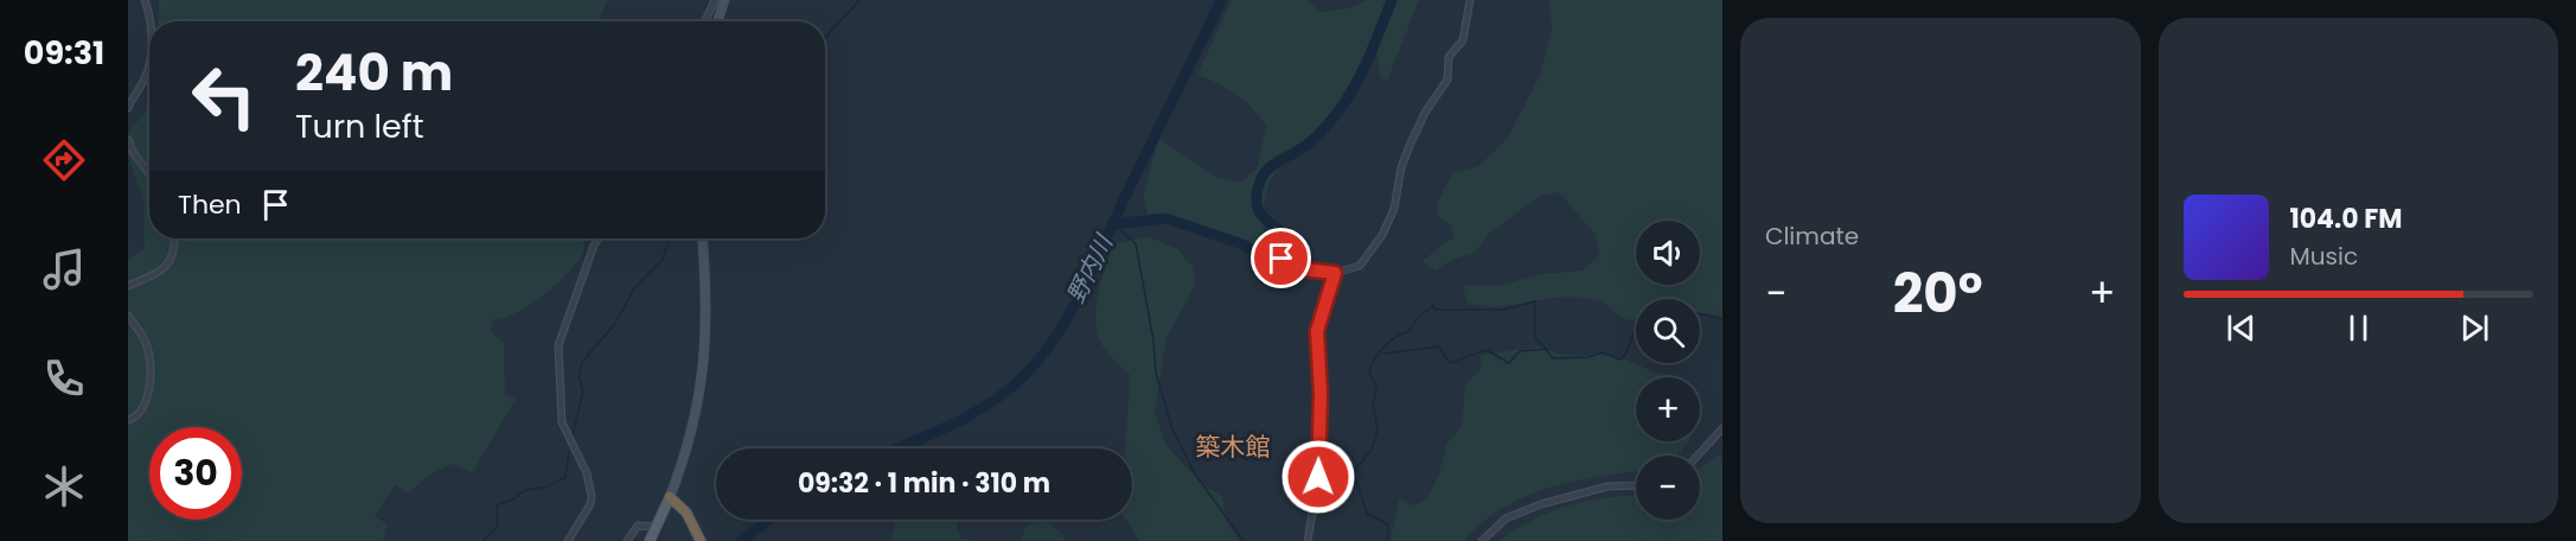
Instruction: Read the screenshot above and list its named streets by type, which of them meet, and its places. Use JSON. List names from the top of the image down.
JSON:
{
  "districts": ["築木館"],
  "water": ["野内川"],
  "page": {
    "tabs": "09:31",
    "tile": "Climate",
    "turn": ["240 m", "Turn left"],
    "then": "Then",
    "song": ["104.0 FM", "Music"],
    "map_buttons": ["+", "−"],
    "heat": ["−", "20°", "+"],
    "limit": "30",
    "trip": "09:32 · 1 min · 310 m"
  }
}
